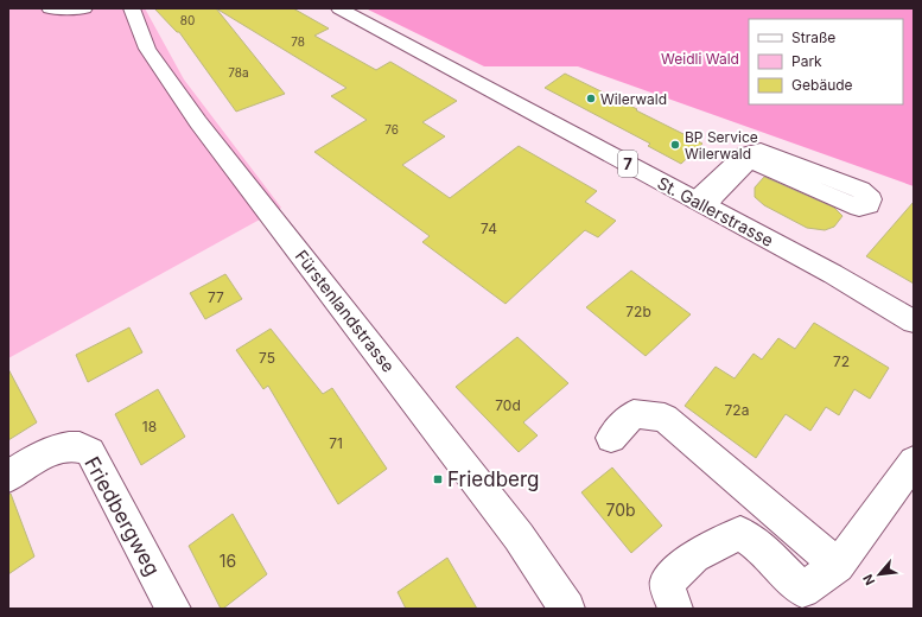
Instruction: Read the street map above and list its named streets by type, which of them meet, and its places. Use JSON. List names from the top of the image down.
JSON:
{
  "streets": {
    "street": [
      "7",
      "St. Gallerstrasse",
      "Fürstenlandstrasse",
      "Friedbergweg"
    ]
  },
  "parks": ["Weidli Wald"],
  "places": {
    "other": ["Wilerwald", "BP Service Wilerwald"],
    "transit": ["Friedberg"]
  },
  "house_numbers": [
    "80",
    "78",
    "78a",
    "76",
    "74",
    "77",
    "72b",
    "75",
    "72",
    "70d",
    "72a",
    "18",
    "71",
    "70b",
    "16"
  ],
  "legend": ["Straße", "Park", "Gebäude"],
  "north": "bottom left"
}
